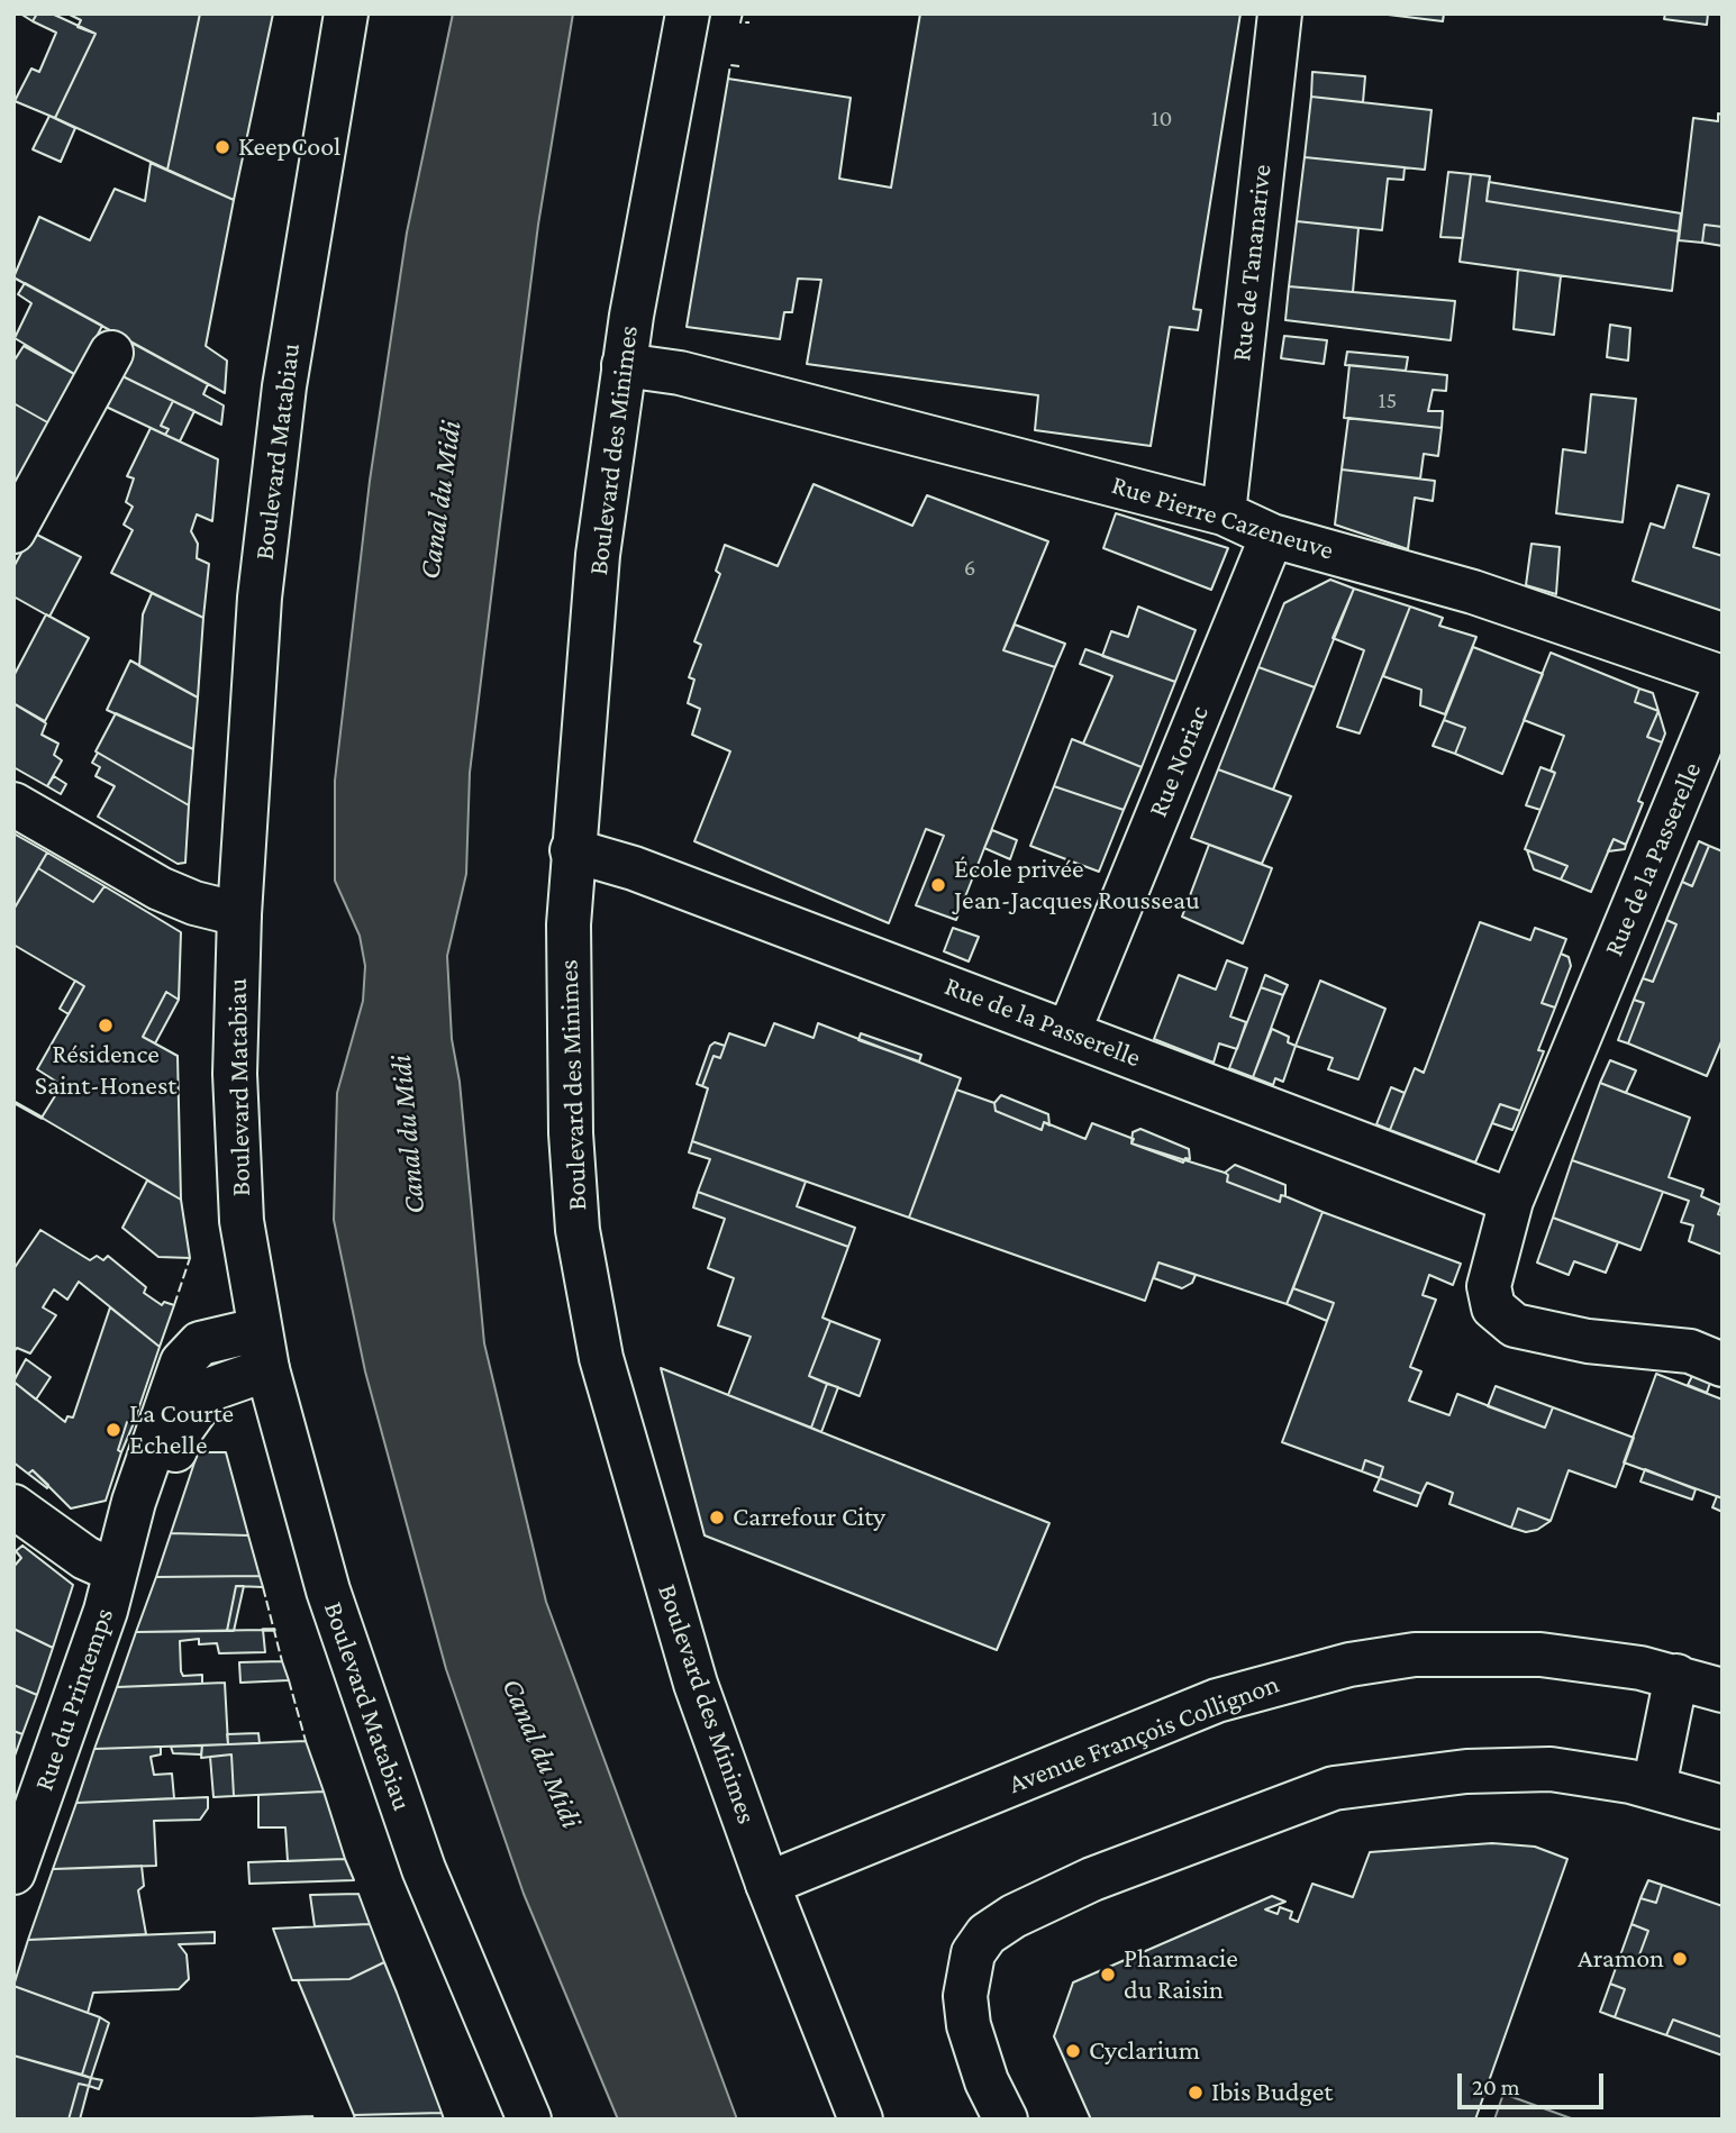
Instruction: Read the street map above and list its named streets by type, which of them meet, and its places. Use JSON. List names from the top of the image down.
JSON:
{
  "streets": {
    "street": [
      "Rue de Tananarive",
      "Boulevard des Minimes",
      "Boulevard Matabiau",
      "Rue Pierre Cazeneuve",
      "Rue Noriac",
      "Rue de la Passerelle",
      "Rue du Printemps",
      "Avenue François Collignon"
    ]
  },
  "crossings": [
    ["Rue de Tananarive", "Rue Pierre Cazeneuve"],
    ["Boulevard des Minimes", "Rue Pierre Cazeneuve"],
    ["Boulevard des Minimes", "Rue de la Passerelle"],
    ["Boulevard des Minimes", "Avenue François Collignon"],
    ["Boulevard Matabiau", "Rue du Printemps"],
    ["Rue Pierre Cazeneuve", "Rue Noriac"],
    ["Rue Noriac", "Rue de la Passerelle"]
  ],
  "water": ["Canal du Midi"],
  "places": [
    "KeepCool",
    "École privée Jean-Jacques Rousseau",
    "Résidence Saint-Honest",
    "La Courte Echelle",
    "Carrefour City",
    "Aramon",
    "Pharmacie du Raisin",
    "Cyclarium",
    "Ibis Budget"
  ],
  "house_numbers": ["10", "15", "6"],
  "scale_bar": "20 m"
}
